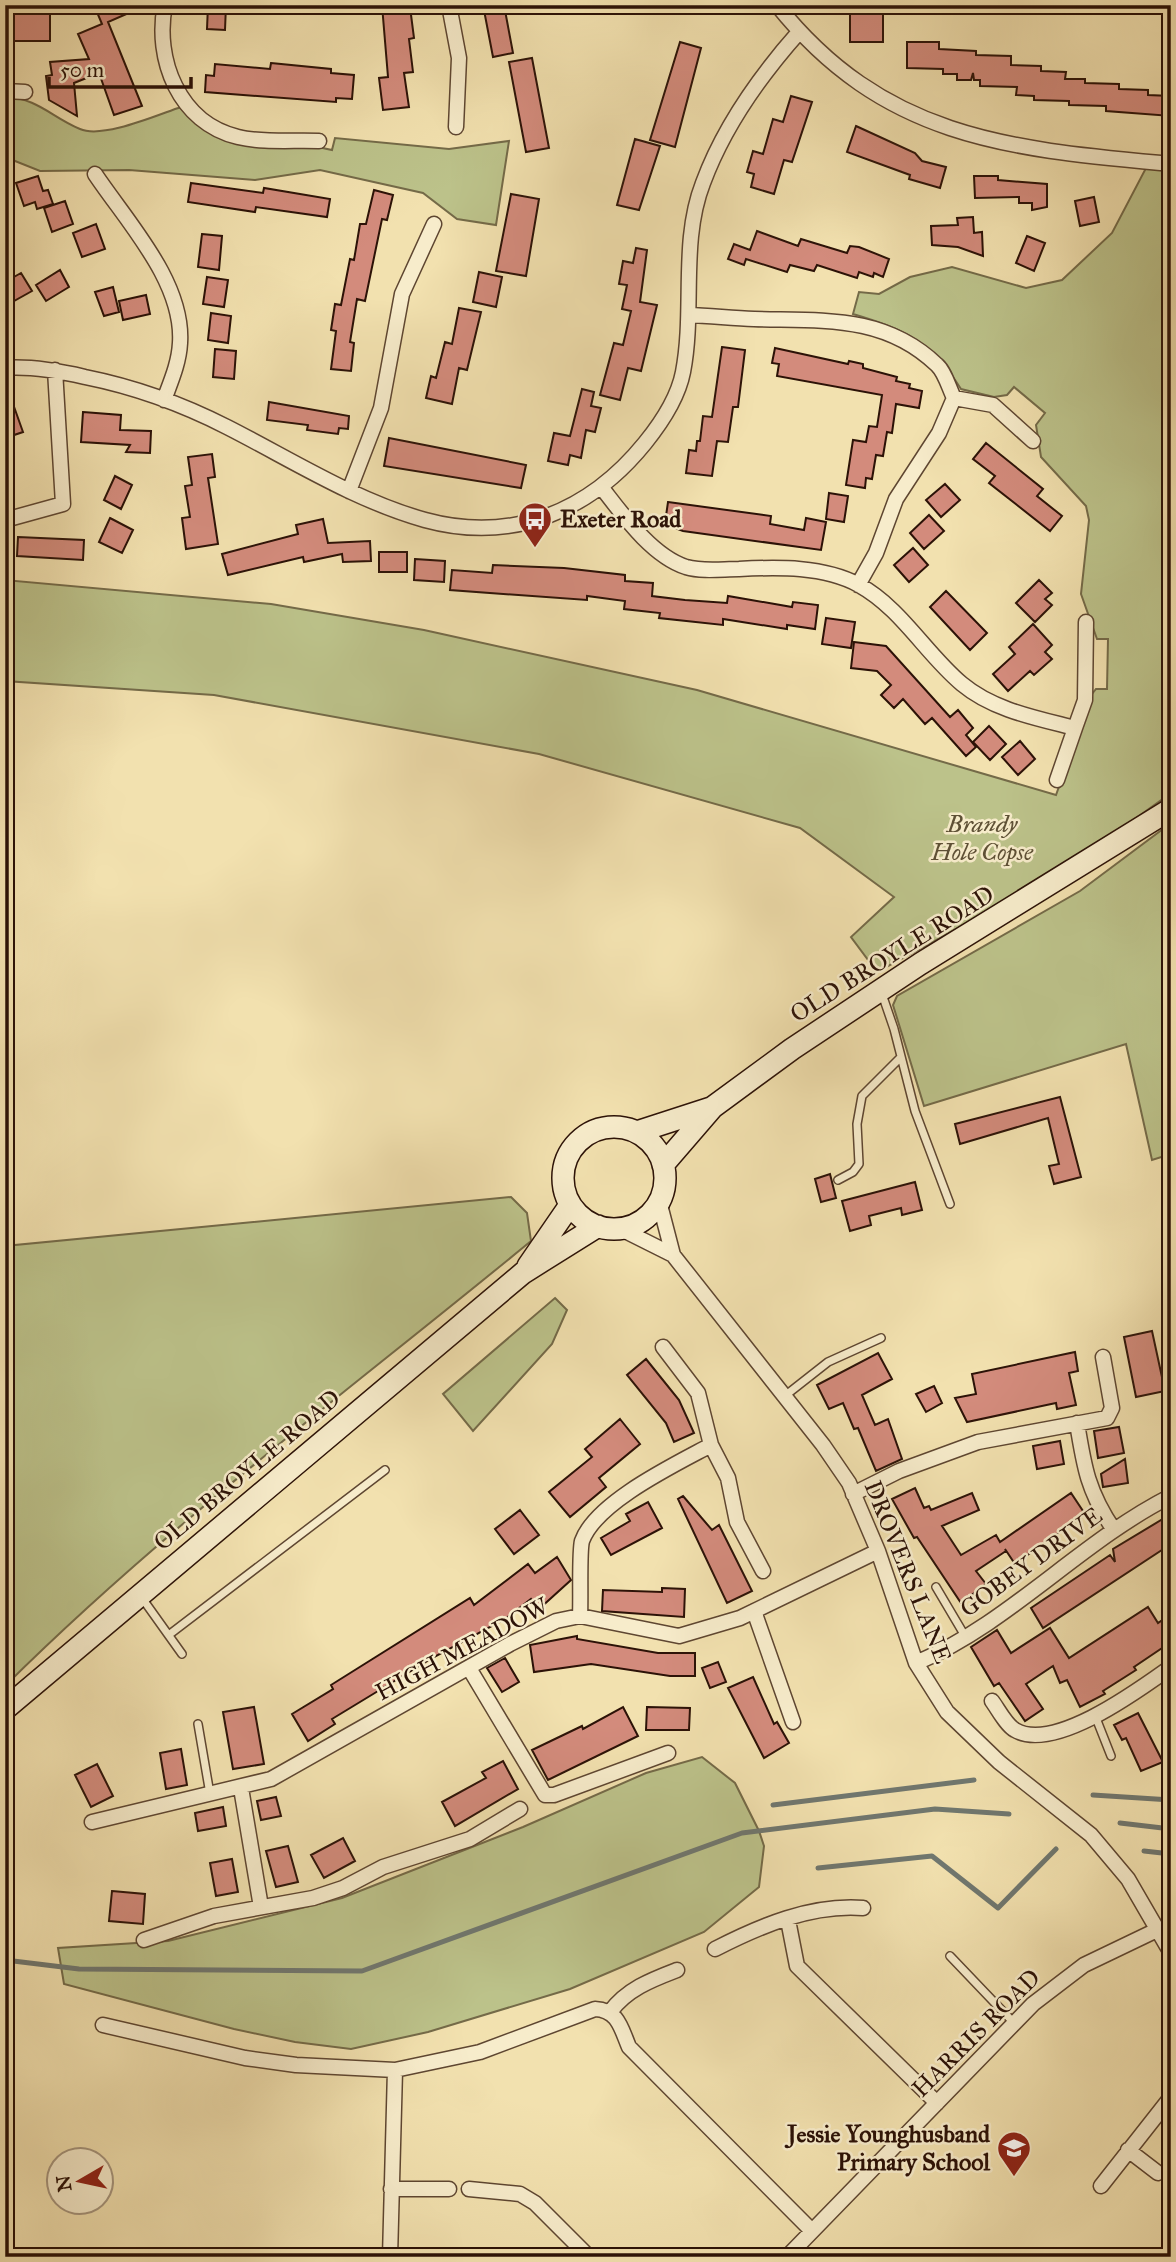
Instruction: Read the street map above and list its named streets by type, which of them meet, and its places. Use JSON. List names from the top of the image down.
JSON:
{
  "streets": {
    "main road": ["OLD BROYLE ROAD"],
    "street": [
      "GOBEY DRIVE",
      "DROVERS LANE",
      "HIGH MEADOW",
      "HARRIS ROAD"
    ]
  },
  "crossings": [
    ["OLD BROYLE ROAD", "DROVERS LANE"],
    ["GOBEY DRIVE", "DROVERS LANE"],
    ["DROVERS LANE", "HIGH MEADOW"],
    ["DROVERS LANE", "HARRIS ROAD"]
  ],
  "parks": ["Brandy Hole Copse"],
  "places": {
    "bus stop": ["Exeter Road"],
    "school or university": ["Jessie Younghusband Primary School"]
  },
  "scale_bar": "50 m",
  "north": "left"
}
